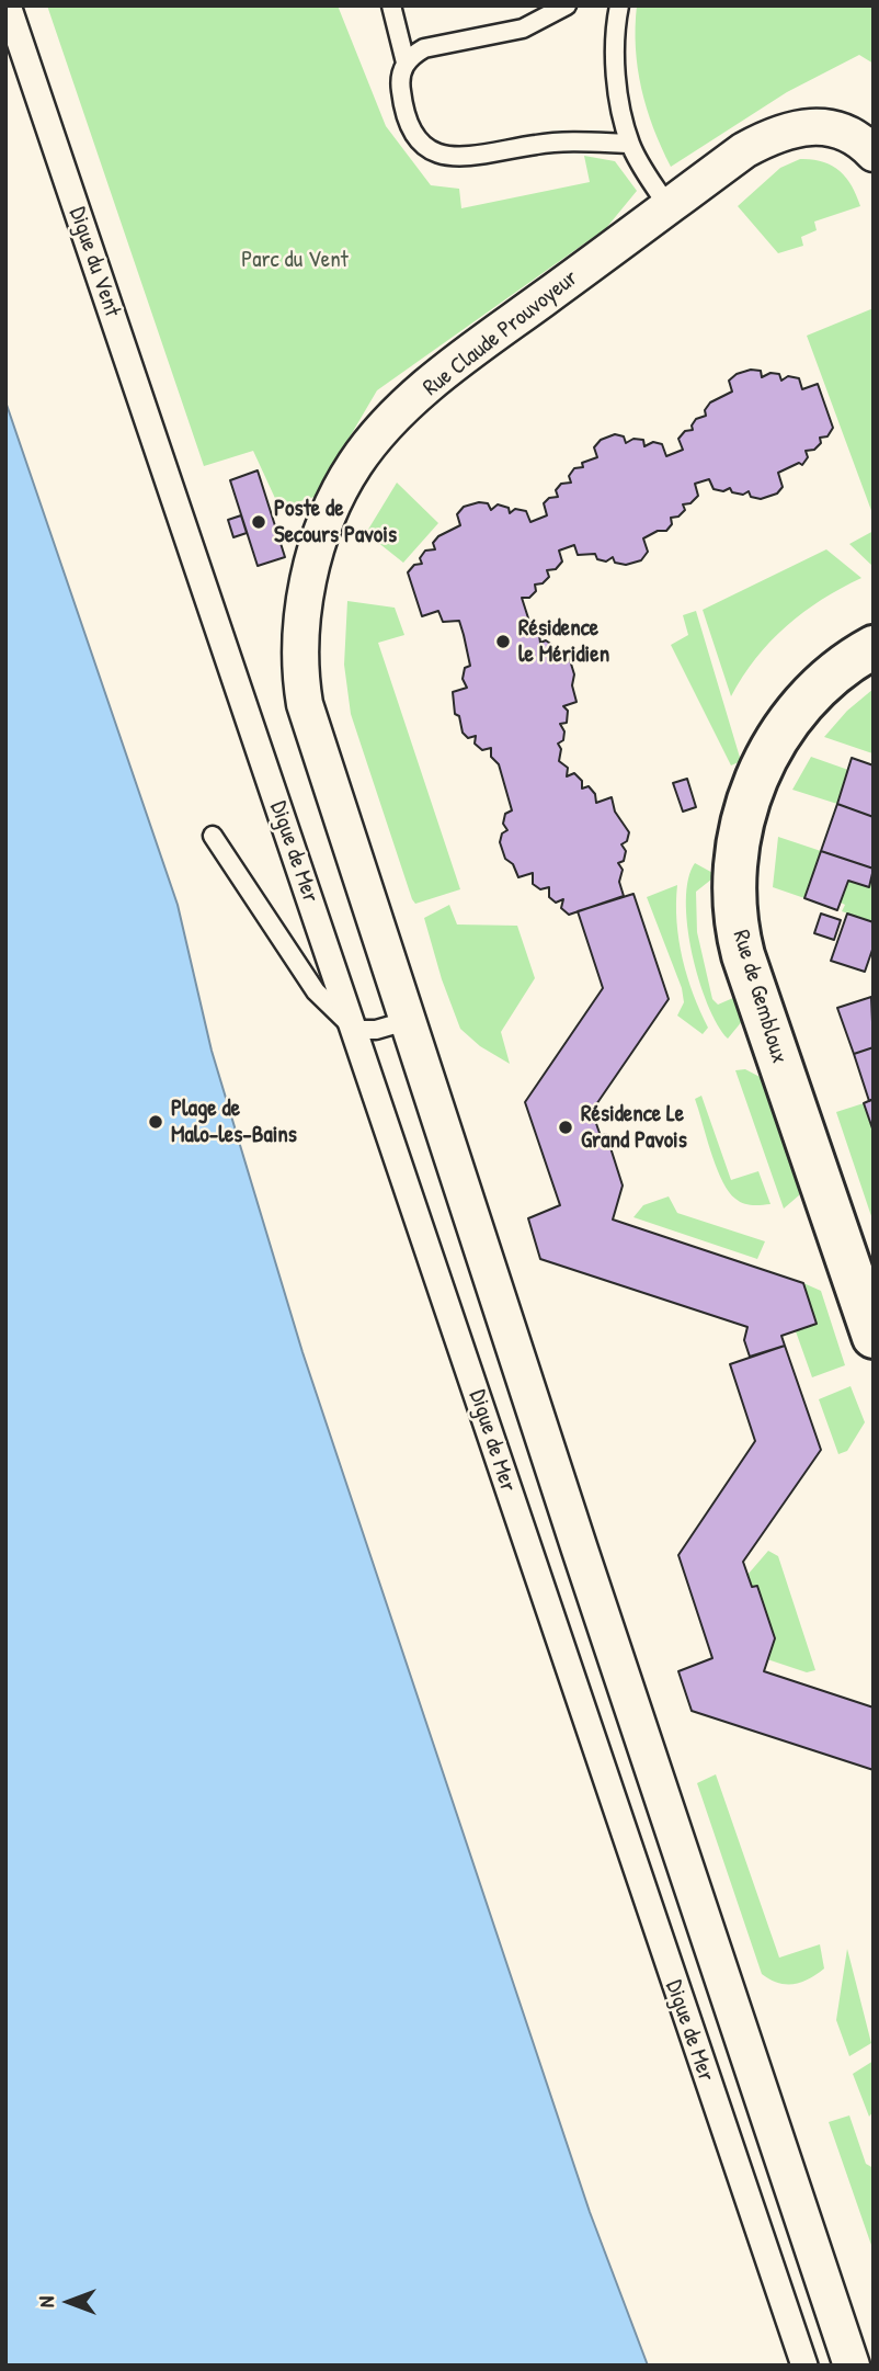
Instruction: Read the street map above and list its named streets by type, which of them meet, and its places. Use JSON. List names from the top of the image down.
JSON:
{
  "streets": {
    "street": [
      "Digue du Vent",
      "Rue Claude Prouvoyeur",
      "Digue de Mer",
      "Rue de Gembloux"
    ]
  },
  "crossings": [
    ["Digue du Vent", "Digue de Mer"],
    ["Rue Claude Prouvoyeur", "Digue de Mer"]
  ],
  "parks": ["Parc du Vent"],
  "places": [
    "Poste de Secours Pavois",
    "Résidence le Méridien",
    "Plage de Malo-les-Bains",
    "Résidence Le Grand Pavois"
  ],
  "north": "left"
}
